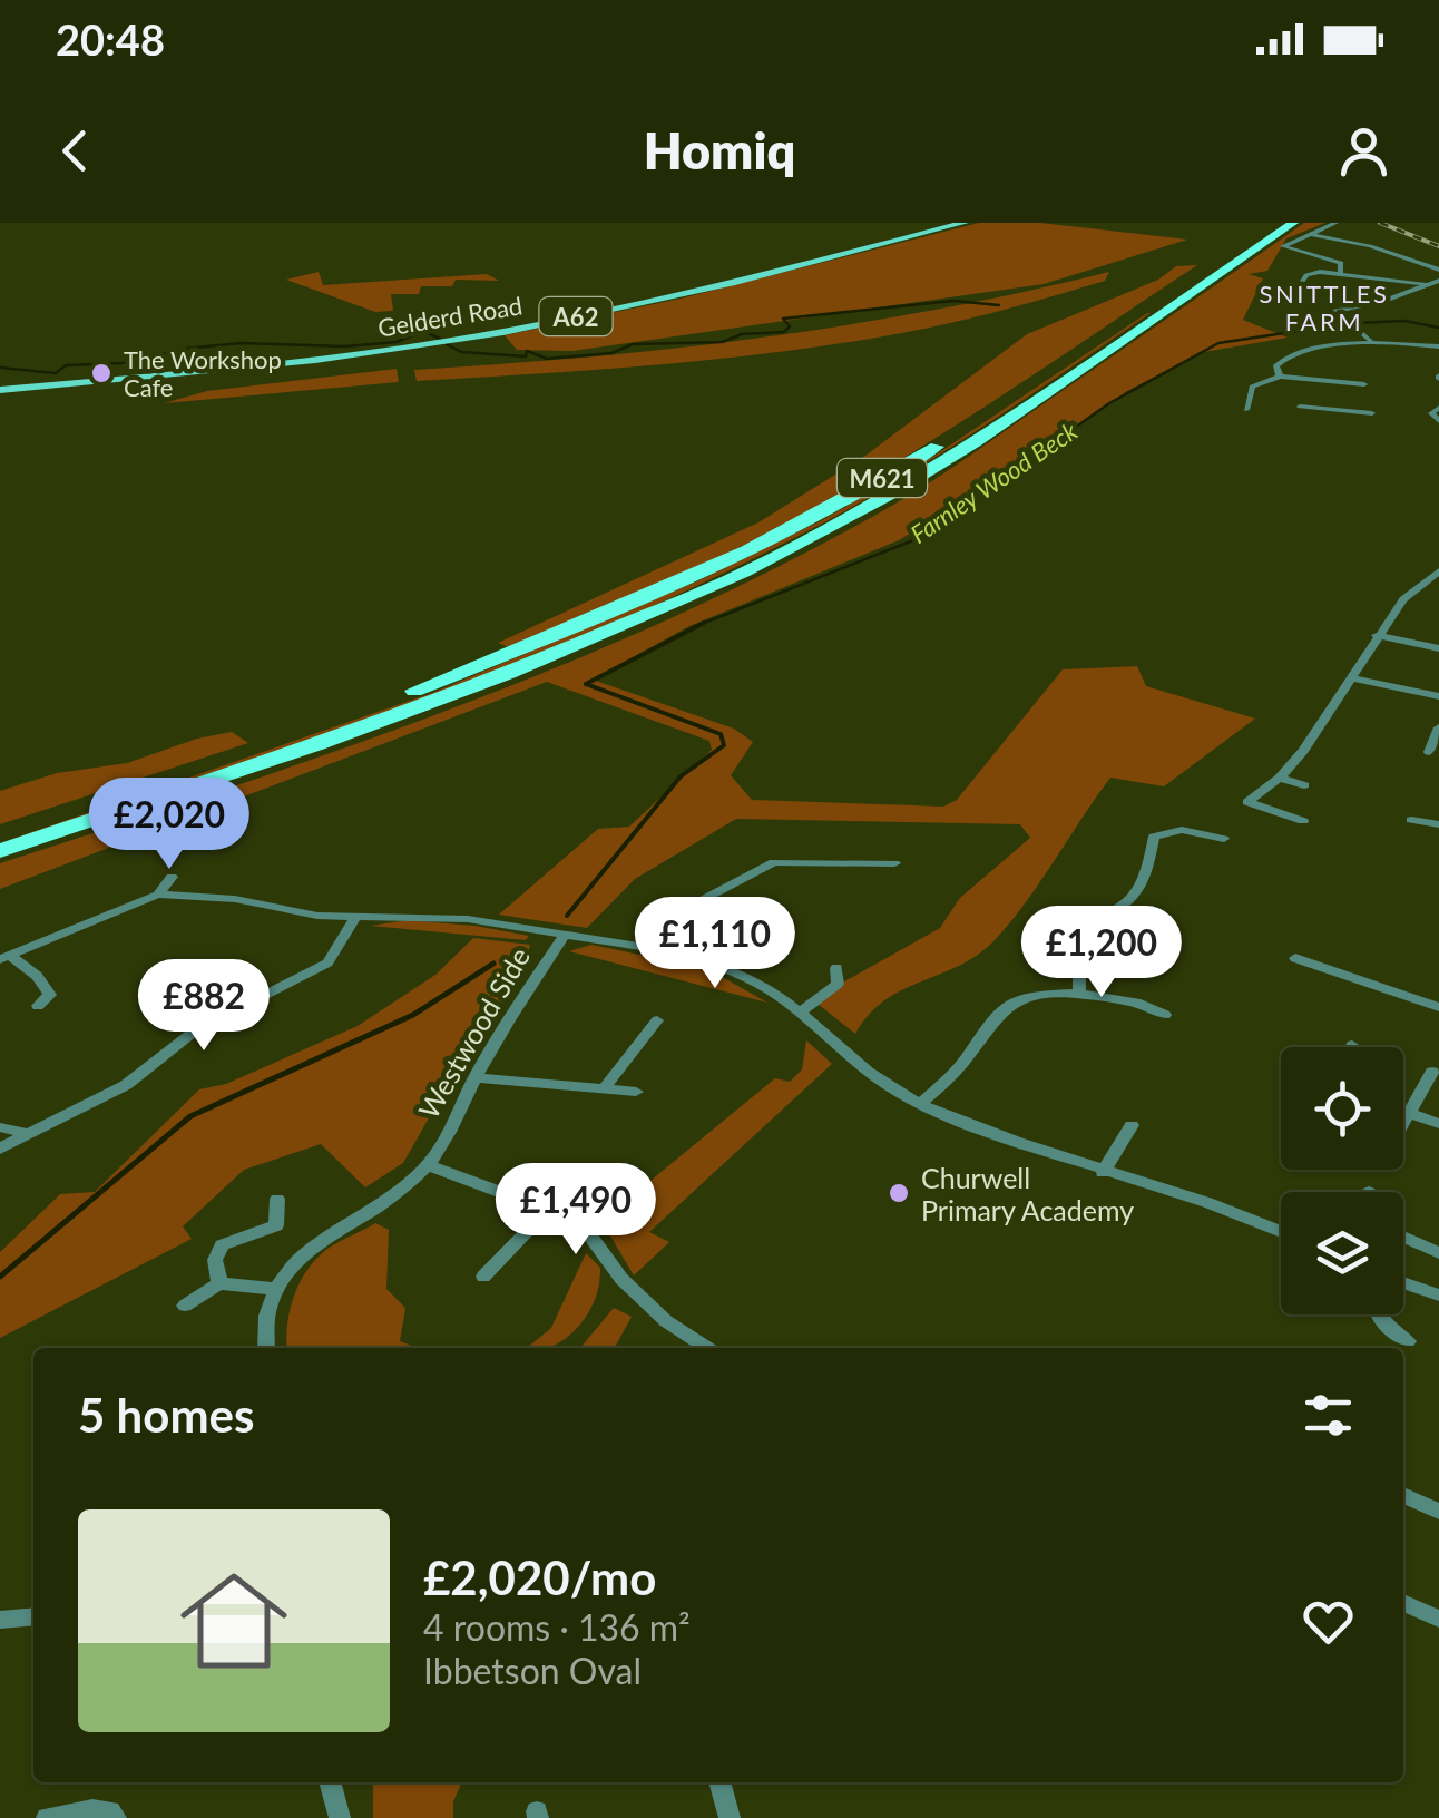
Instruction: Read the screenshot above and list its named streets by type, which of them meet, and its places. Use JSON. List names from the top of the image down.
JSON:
{
  "streets": {
    "highway": ["M621"],
    "main road": ["Gelderd Road", "A62"],
    "street": ["Westwood Side"]
  },
  "districts": ["SNITTLES FARM"],
  "water": ["Farnley Wood Beck"],
  "places": ["The Workshop Cafe", "Churwell Primary Academy"],
  "page": {
    "status": "20:48",
    "header": "Homiq",
    "price": [
      "£2,020",
      "£1,110",
      "£1,200",
      "£882",
      "£1,490"
    ],
    "heading": "5 homes",
    "list": [
      {
        "name": "£2,020/mo",
        "note": "4 rooms · 136 m² · Ibbetson Oval"
      }
    ]
  }
}
